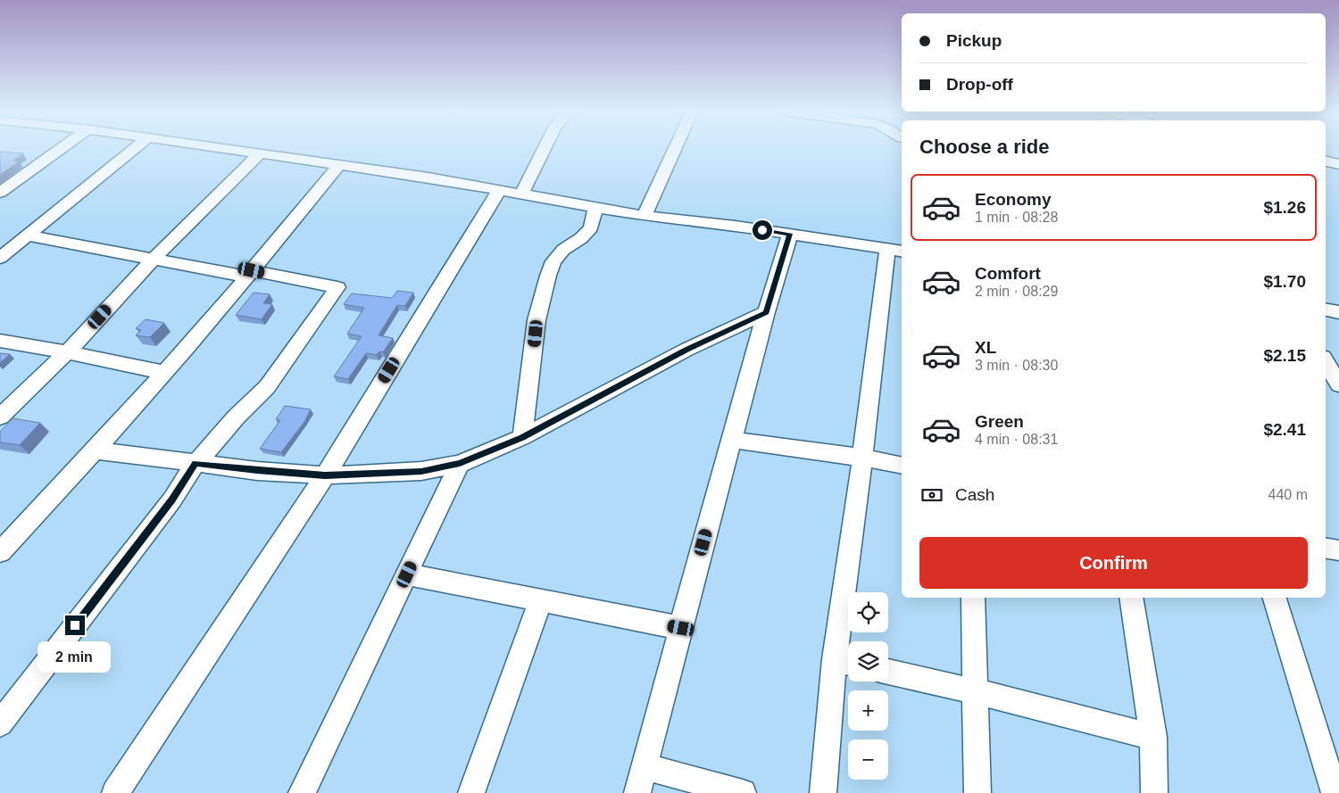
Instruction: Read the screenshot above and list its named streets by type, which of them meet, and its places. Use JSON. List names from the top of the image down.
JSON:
{
  "page": {
    "banner": ["Pickup", "Drop-off"],
    "heading": "Choose a ride",
    "list": [
      {
        "name": "Economy",
        "note": "1 min · 08:28",
        "value": "$1.26"
      },
      {
        "name": "Comfort",
        "note": "2 min · 08:29",
        "value": "$1.70"
      },
      {
        "name": "XL",
        "note": "3 min · 08:30",
        "value": "$2.15"
      },
      {
        "name": "Green",
        "note": "4 min · 08:31",
        "value": "$2.41"
      }
    ],
    "pay": ["Cash", "440 m"],
    "buttons": "Confirm",
    "map_buttons": ["+", "−"],
    "bubble": "2 min"
  }
}
